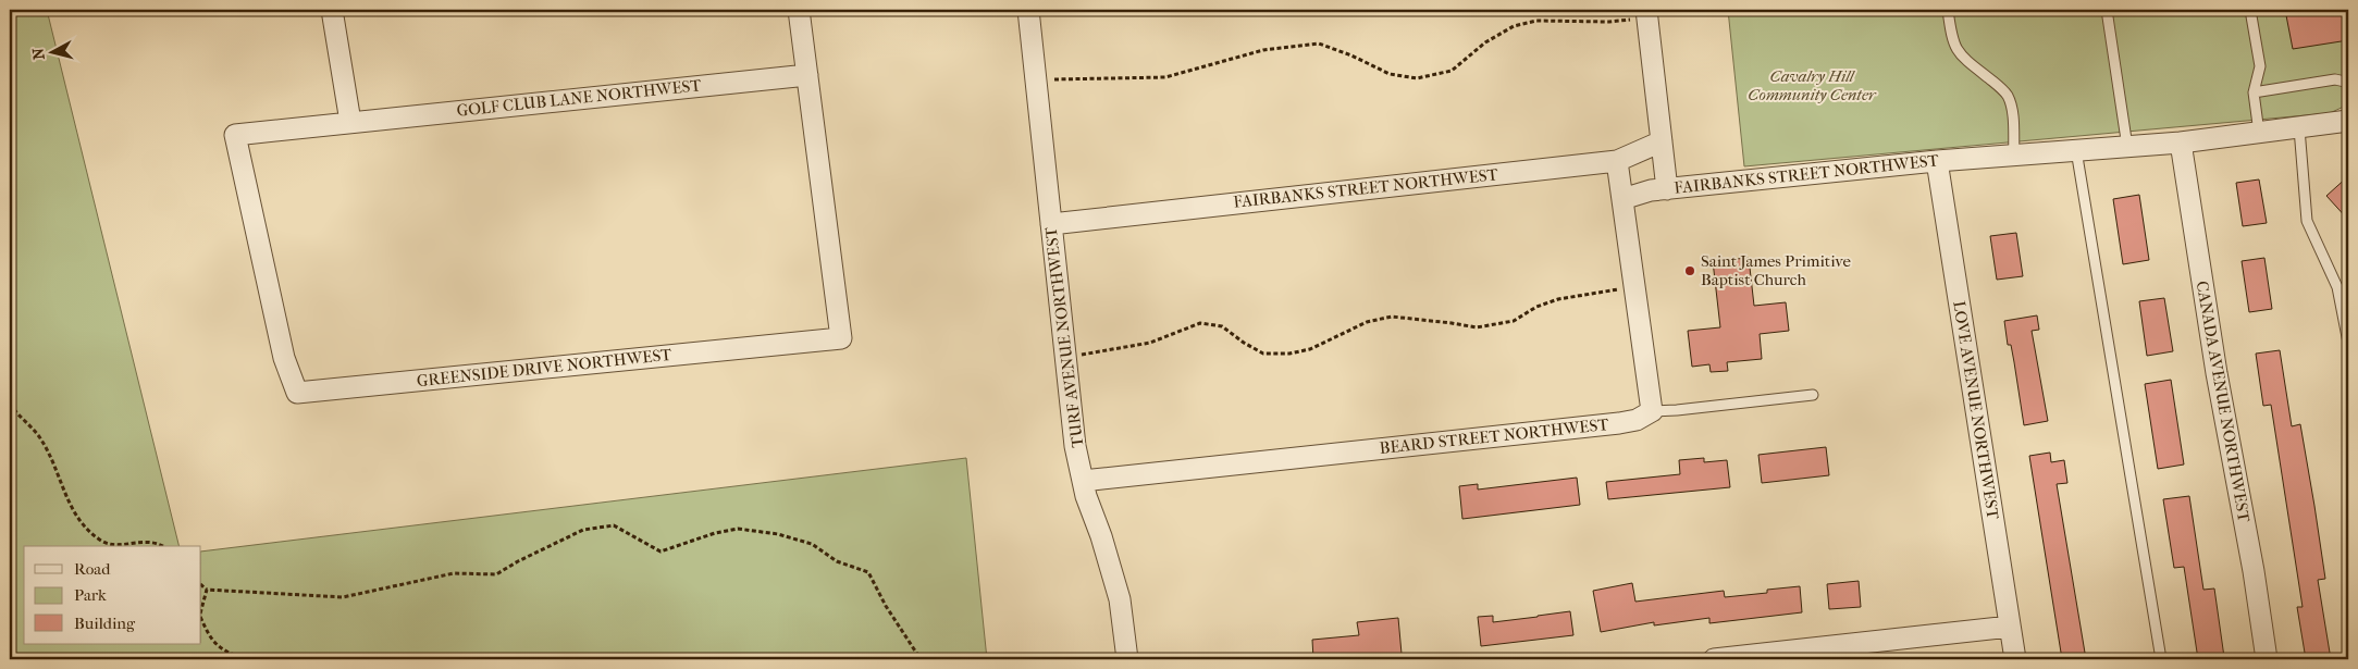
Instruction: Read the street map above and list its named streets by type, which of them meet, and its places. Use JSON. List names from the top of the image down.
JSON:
{
  "streets": {
    "street": [
      "GOLF CLUB LANE NORTHWEST",
      "FAIRBANKS STREET NORTHWEST",
      "TURF AVENUE NORTHWEST",
      "GREENSIDE DRIVE NORTHWEST",
      "CANADA AVENUE NORTHWEST",
      "LOVE AVENUE NORTHWEST",
      "BEARD STREET NORTHWEST"
    ]
  },
  "crossings": [
    ["GOLF CLUB LANE NORTHWEST", "GREENSIDE DRIVE NORTHWEST"],
    ["FAIRBANKS STREET NORTHWEST", "TURF AVENUE NORTHWEST"],
    ["FAIRBANKS STREET NORTHWEST", "CANADA AVENUE NORTHWEST"],
    ["FAIRBANKS STREET NORTHWEST", "LOVE AVENUE NORTHWEST"],
    ["TURF AVENUE NORTHWEST", "BEARD STREET NORTHWEST"]
  ],
  "parks": ["Cavalry Hill Community Center"],
  "places": ["Saint James Primitive Baptist Church"],
  "legend": ["Road", "Park", "Building"],
  "north": "left"
}
